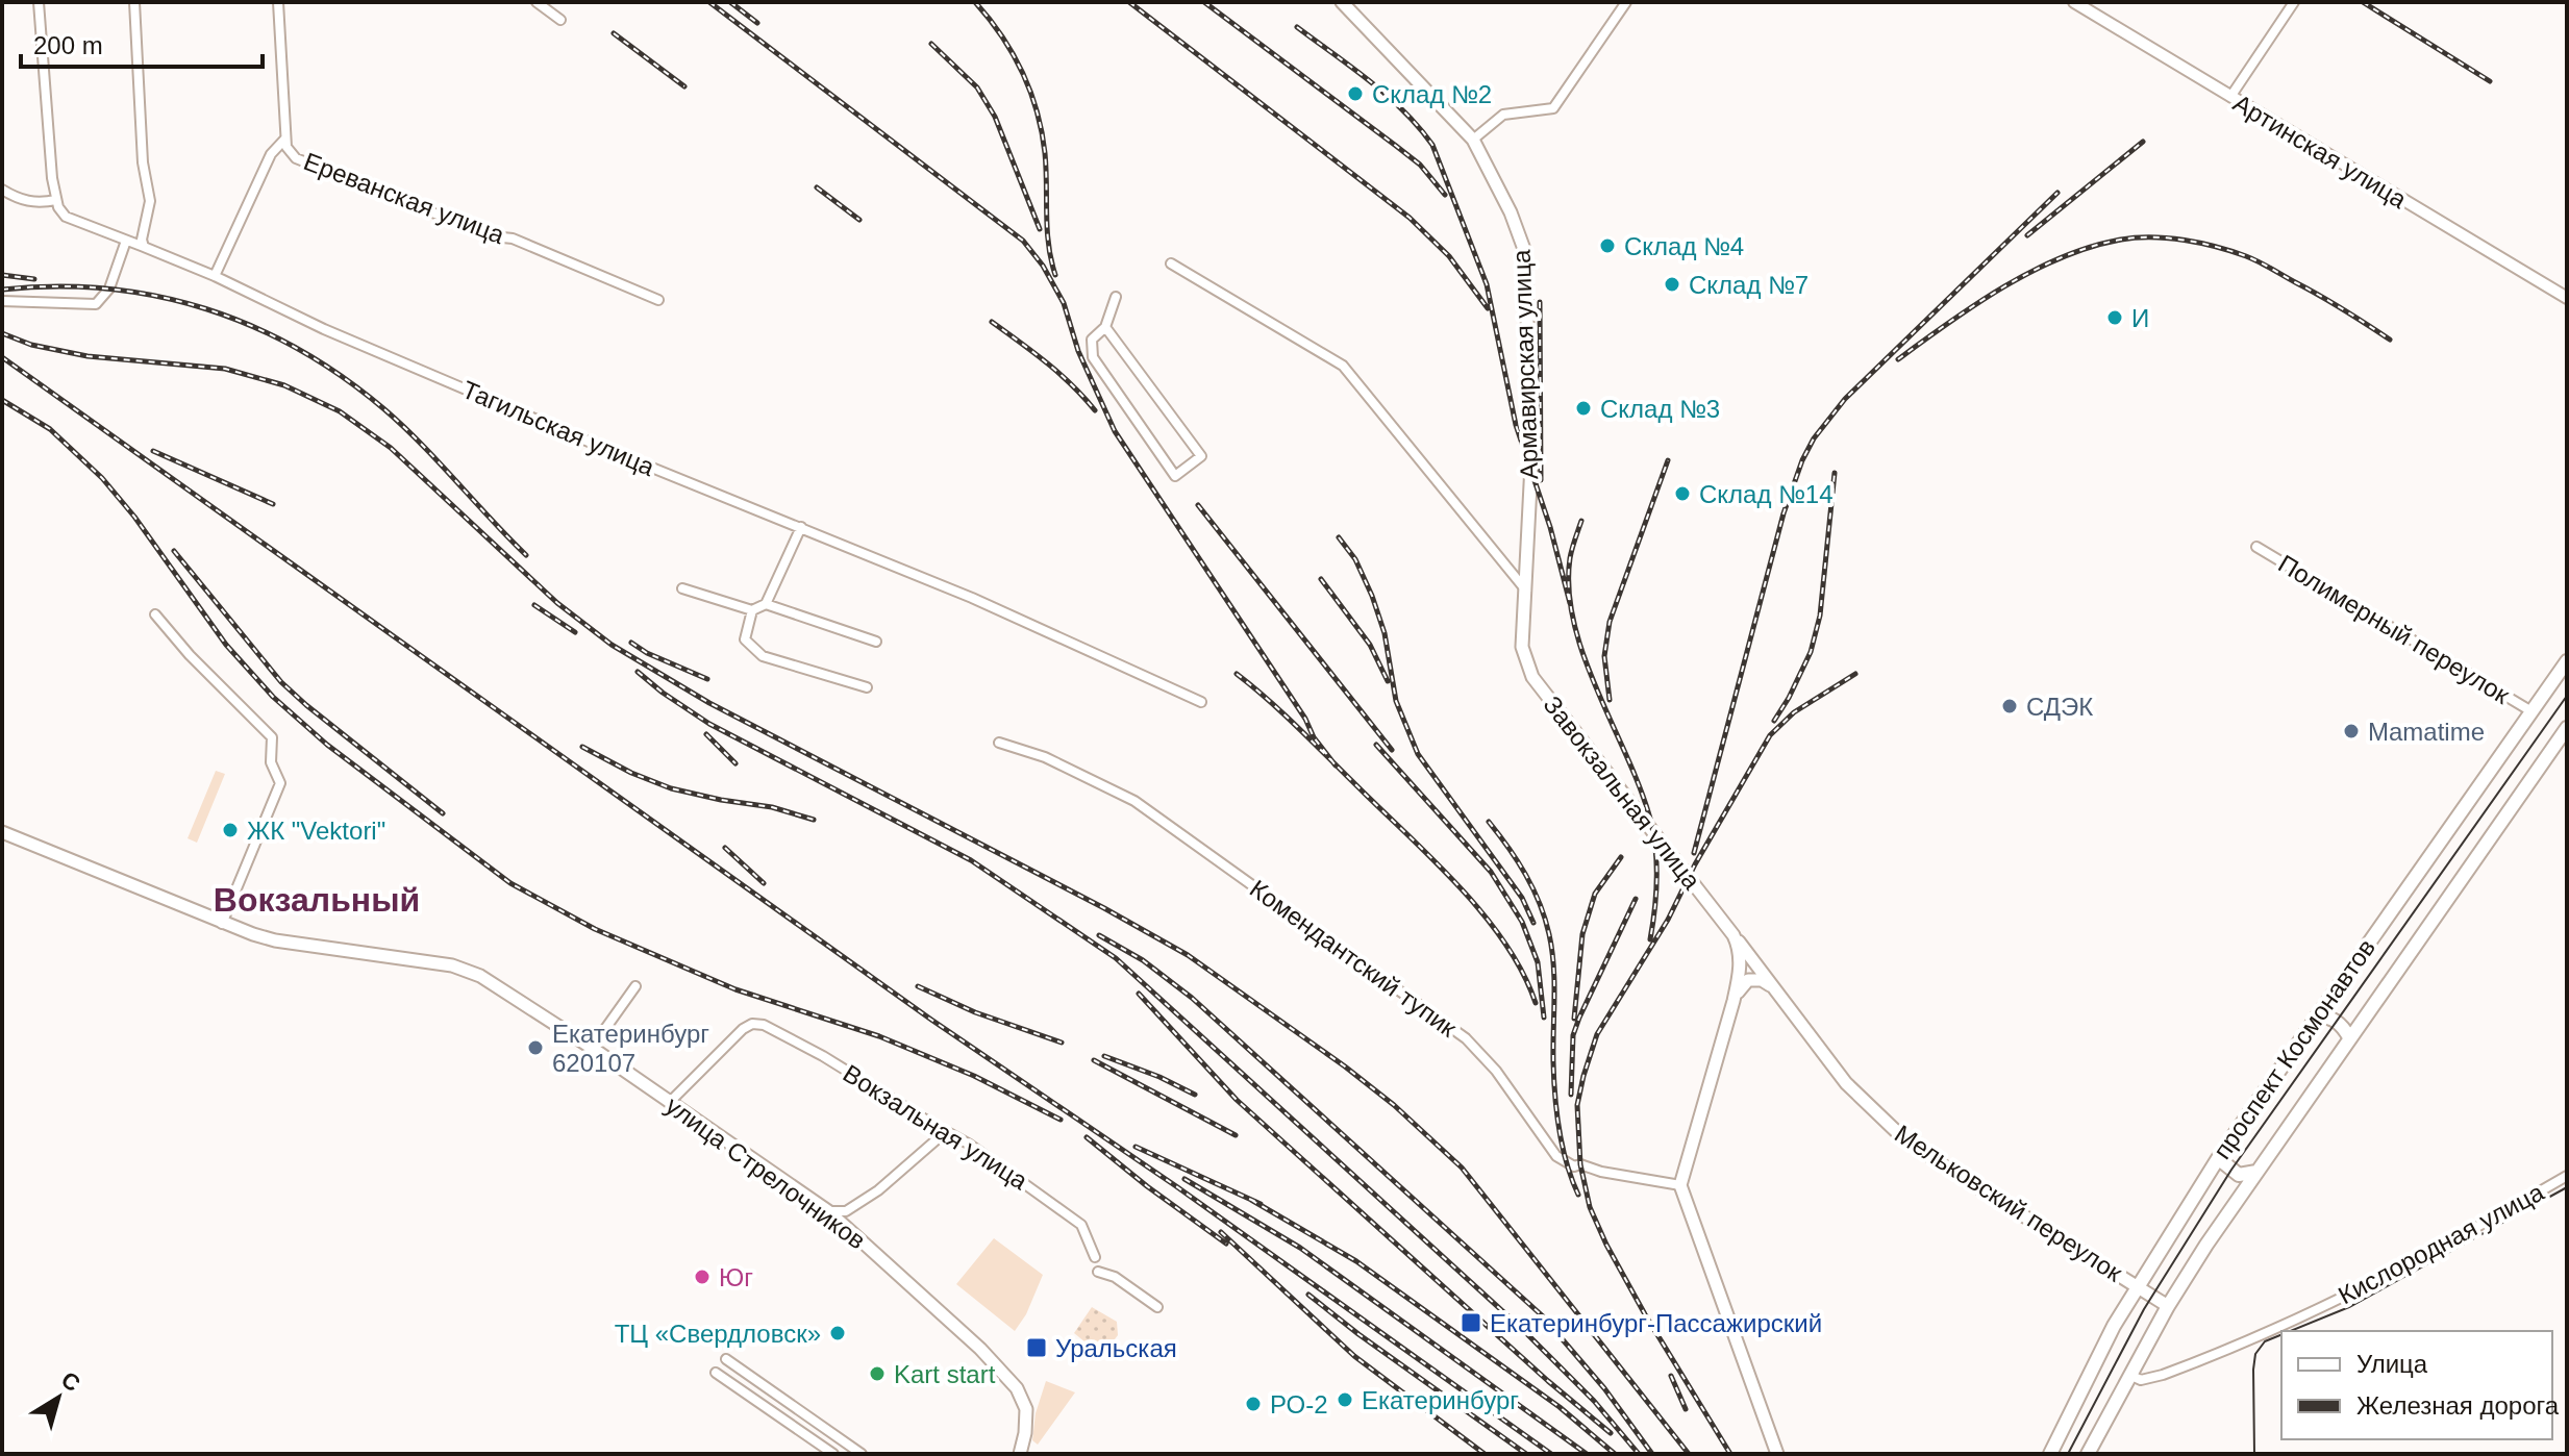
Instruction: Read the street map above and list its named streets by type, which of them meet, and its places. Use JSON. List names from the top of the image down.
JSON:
{
  "streets": {
    "main road": [
      "Армавирская улица",
      "Завокзальная улица",
      "проспект Космонавтов",
      "улица Стрелочников",
      "Мельковский переулок"
    ],
    "street": [
      "Артинская улица",
      "Ереванская улица",
      "Тагильская улица",
      "Полимерный переулок",
      "Комендантский тупик",
      "Вокзальная улица",
      "Кислородная улица"
    ]
  },
  "crossings": [
    ["Армавирская улица", "Завокзальная улица"],
    ["Полимерный переулок", "проспект Космонавтов"],
    ["Завокзальная улица", "Мельковский переулок"],
    ["проспект Космонавтов", "Мельковский переулок"],
    ["проспект Космонавтов", "Кислородная улица"],
    ["Вокзальная улица", "улица Стрелочников"]
  ],
  "districts": ["Вокзальный"],
  "places": {
    "other": [
      "Склад №2",
      "Склад №4",
      "Склад №7",
      "И",
      "Склад №3",
      "Склад №14",
      "СДЭК",
      "Mamatime",
      "ЖК \"Vektori\"",
      "Екатеринбург 620107",
      "Юг",
      "ТЦ «Свердловск»",
      "Kart start",
      "Екатеринбург",
      "РО-2"
    ],
    "transit": ["Екатеринбург-Пассажирский", "Уральская"]
  },
  "legend": ["Улица", "Железная дорога"],
  "scale_bar": "200 m",
  "north": "top right"
}
